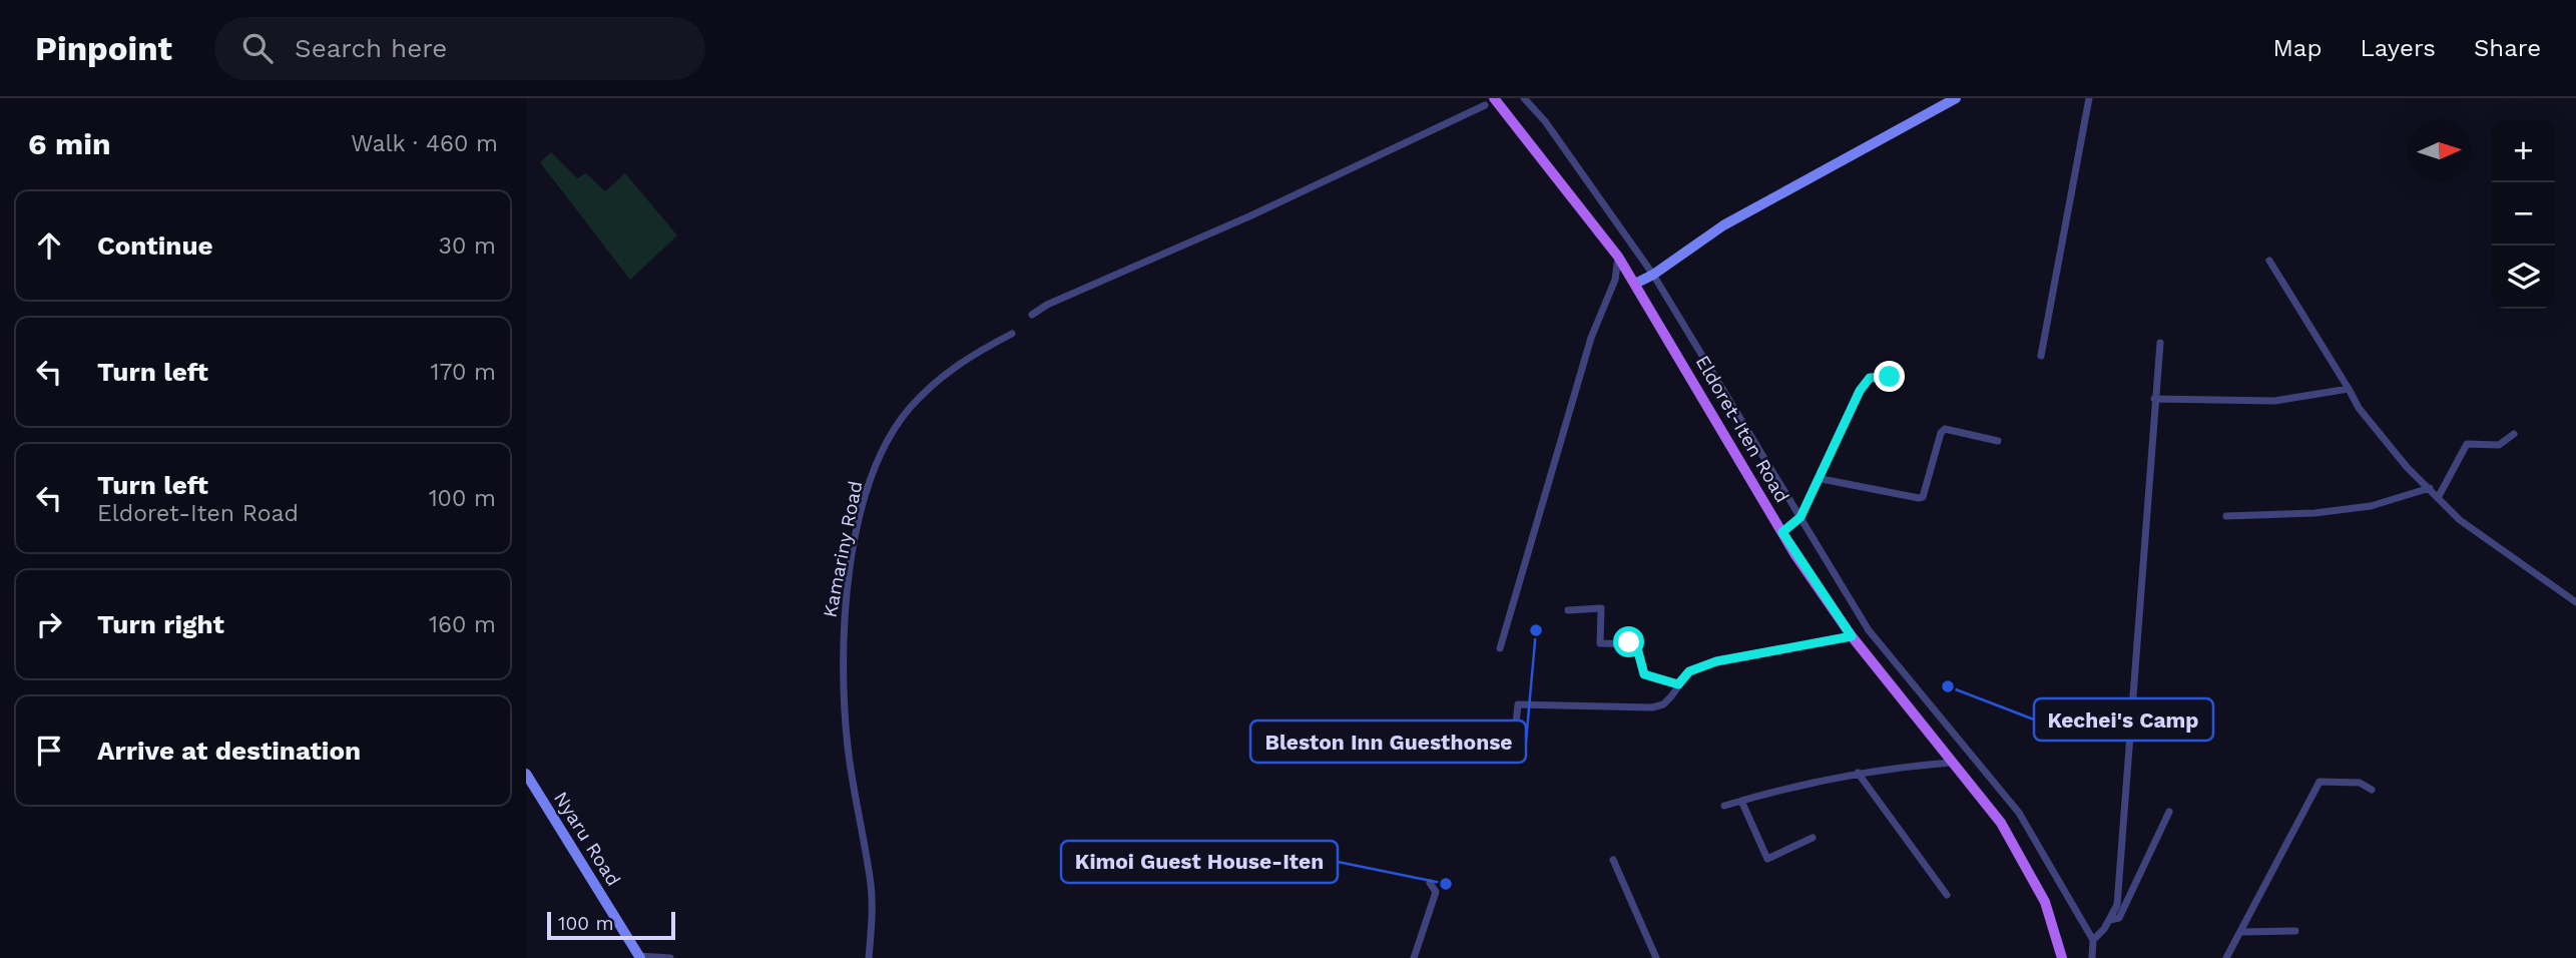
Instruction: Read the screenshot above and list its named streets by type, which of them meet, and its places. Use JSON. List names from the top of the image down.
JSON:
{
  "streets": {
    "main road": ["Eldoret-Iten Road"],
    "street": ["Kamariny Road", "Nyaru Road"]
  },
  "places": ["Bleston Inn Guesthonse", "Kechei's Camp", "Kimoi Guest House-Iten"],
  "scale_bar": "100 m",
  "north": "right",
  "page": {
    "header": "Pinpoint",
    "search": "Search here",
    "nav": ["Map", "Layers", "Share"],
    "heading": ["6 min", "Walk · 460 m"],
    "map_buttons": ["+", "−"],
    "list": [
      ["Continue", "30 m"],
      ["Turn left", "170 m"],
      ["Turn left", "Eldoret-Iten Road", "100 m"],
      ["Turn right", "160 m"],
      "Arrive at destination"
    ],
    "scale": "100 m"
  }
}
